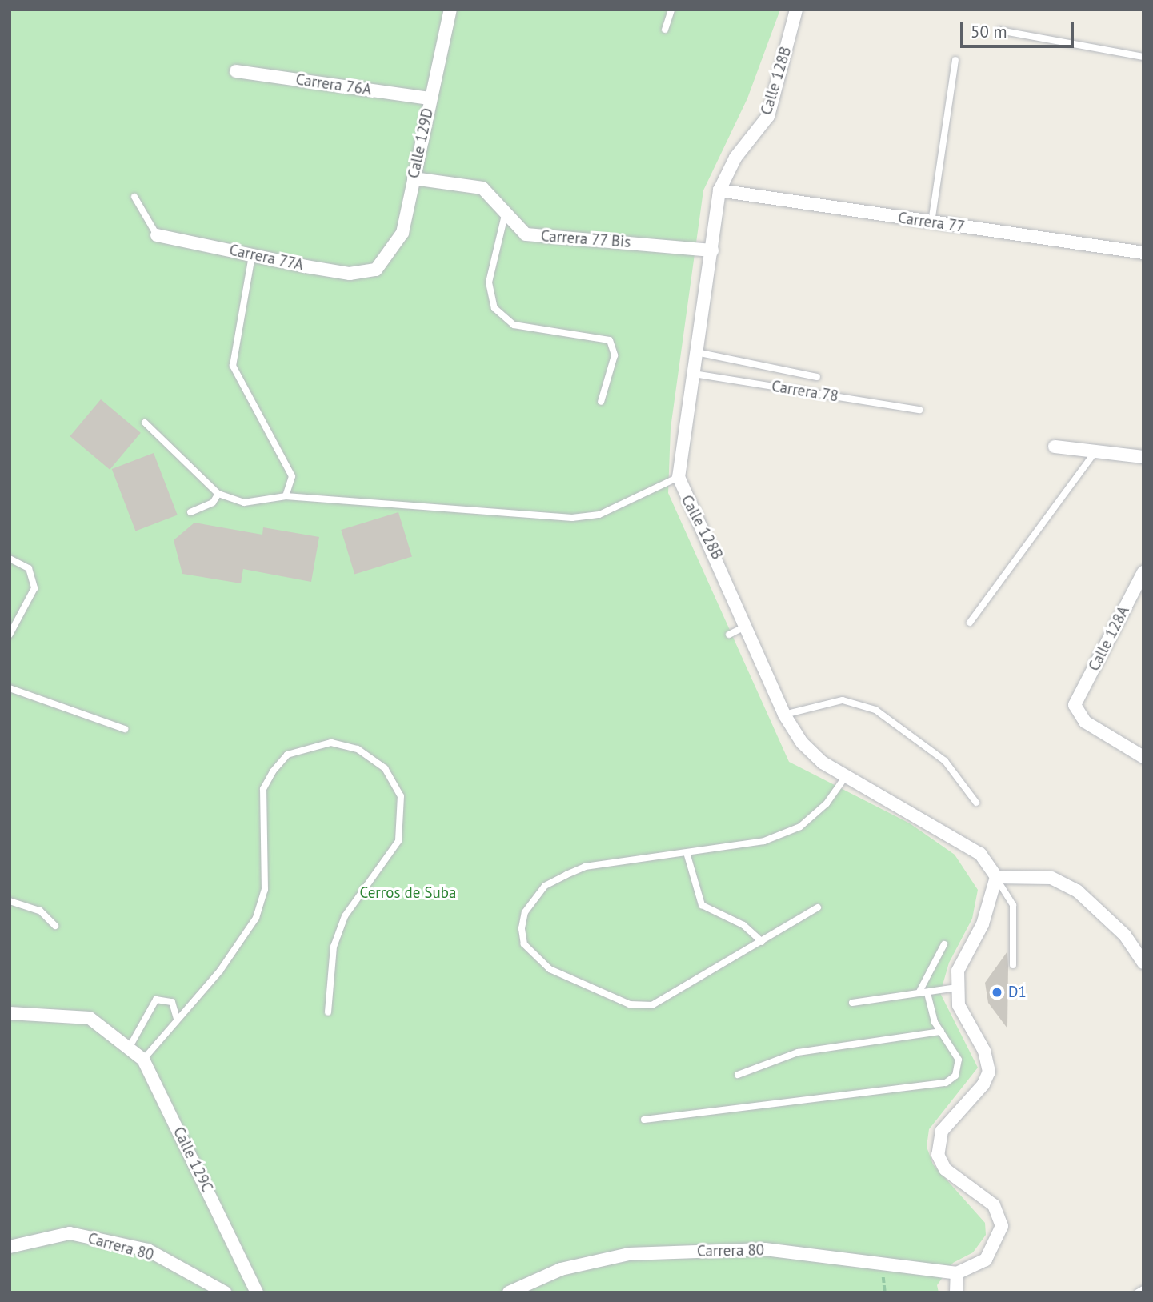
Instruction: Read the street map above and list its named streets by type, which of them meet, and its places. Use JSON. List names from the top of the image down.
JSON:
{
  "streets": {
    "street": [
      "Calle 128B",
      "Carrera 76A",
      "Calle 129D",
      "Carrera 77",
      "Carrera 77 Bis",
      "Carrera 77A",
      "Calle 128A",
      "Calle 129C",
      "Carrera 80"
    ],
    "lane": ["Carrera 78"]
  },
  "crossings": [
    ["Calle 128B", "Carrera 77"],
    ["Calle 128B", "Carrera 77 Bis"],
    ["Calle 128B", "Carrera 78"],
    ["Carrera 76A", "Calle 129D"],
    ["Calle 129D", "Carrera 77 Bis"],
    ["Calle 129D", "Carrera 77A"]
  ],
  "parks": ["Cerros de Suba"],
  "places": ["D1"],
  "scale_bar": "50 m"
}
